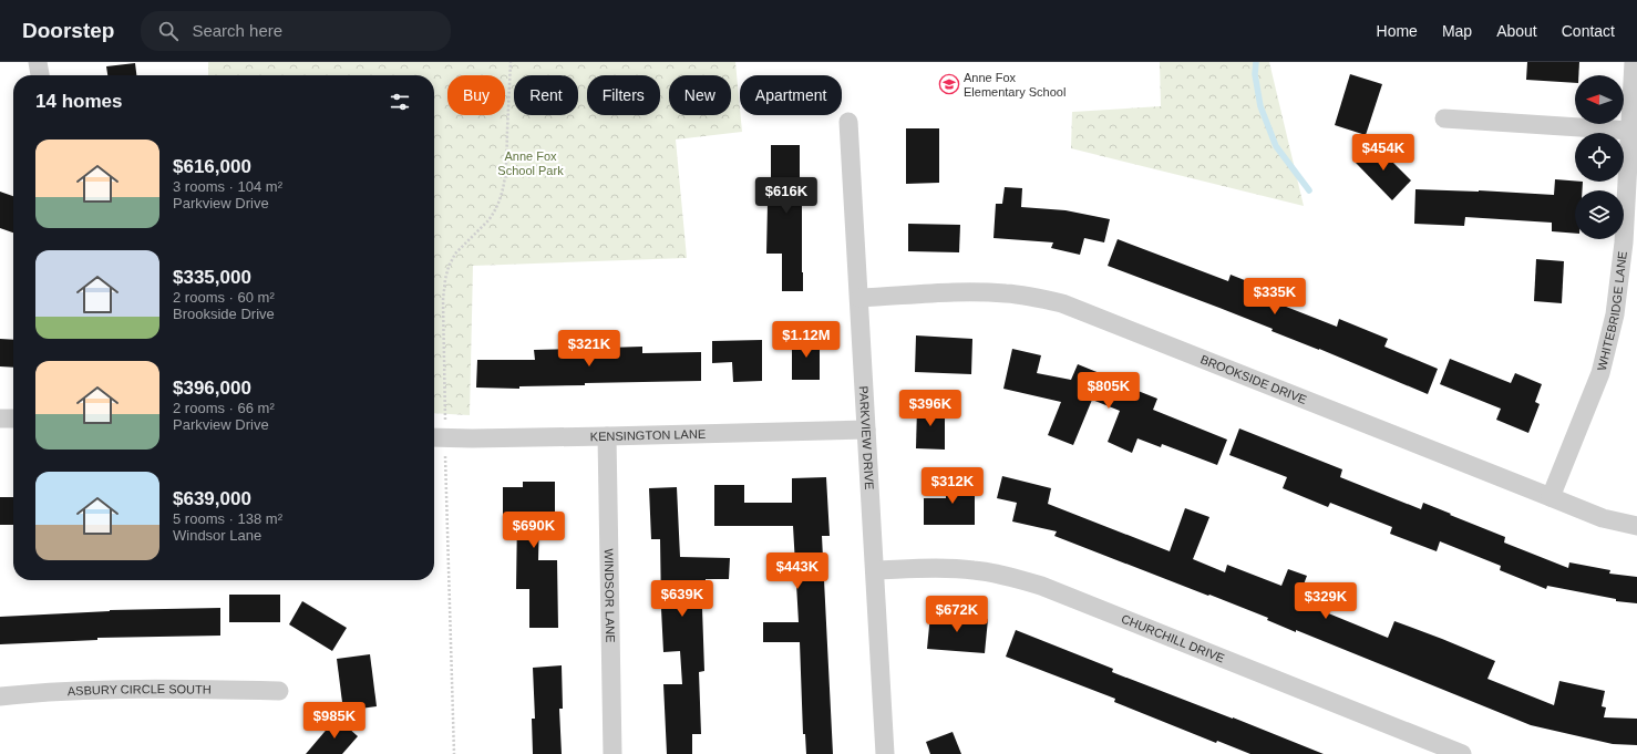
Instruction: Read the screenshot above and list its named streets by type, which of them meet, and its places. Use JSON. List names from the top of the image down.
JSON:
{
  "streets": {
    "street": [
      "WHITEBRIDGE LANE",
      "BROOKSIDE DRIVE",
      "KENSINGTON LANE",
      "PARKVIEW DRIVE",
      "WINDSOR LANE",
      "CHURCHILL DRIVE",
      "ASBURY CIRCLE SOUTH"
    ]
  },
  "crossings": [
    ["WHITEBRIDGE LANE", "BROOKSIDE DRIVE"],
    ["BROOKSIDE DRIVE", "PARKVIEW DRIVE"],
    ["KENSINGTON LANE", "PARKVIEW DRIVE"],
    ["KENSINGTON LANE", "WINDSOR LANE"],
    ["PARKVIEW DRIVE", "CHURCHILL DRIVE"]
  ],
  "parks": ["Anne Fox School Park"],
  "places": {
    "school or university": ["Anne Fox Elementary School"]
  },
  "north": "left",
  "page": {
    "header": "Doorstep",
    "search": "Search here",
    "nav": [
      "Home",
      "Map",
      "About",
      "Contact"
    ],
    "chip": [
      "Buy",
      "Rent",
      "Filters",
      "New",
      "Apartment"
    ],
    "heading": "14 homes",
    "list": [
      {
        "name": "$616,000",
        "note": "3 rooms · 104 m² · Parkview Drive"
      },
      {
        "name": "$335,000",
        "note": "2 rooms · 60 m² · Brookside Drive"
      },
      {
        "name": "$396,000",
        "note": "2 rooms · 66 m² · Parkview Drive"
      },
      {
        "name": "$639,000",
        "note": "5 rooms · 138 m² · Windsor Lane"
      }
    ],
    "price": [
      "$454K",
      "$616K",
      "$335K",
      "$1.12M",
      "$321K",
      "$805K",
      "$396K",
      "$312K",
      "$690K",
      "$443K",
      "$639K",
      "$329K",
      "$672K",
      "$985K"
    ]
  }
}
